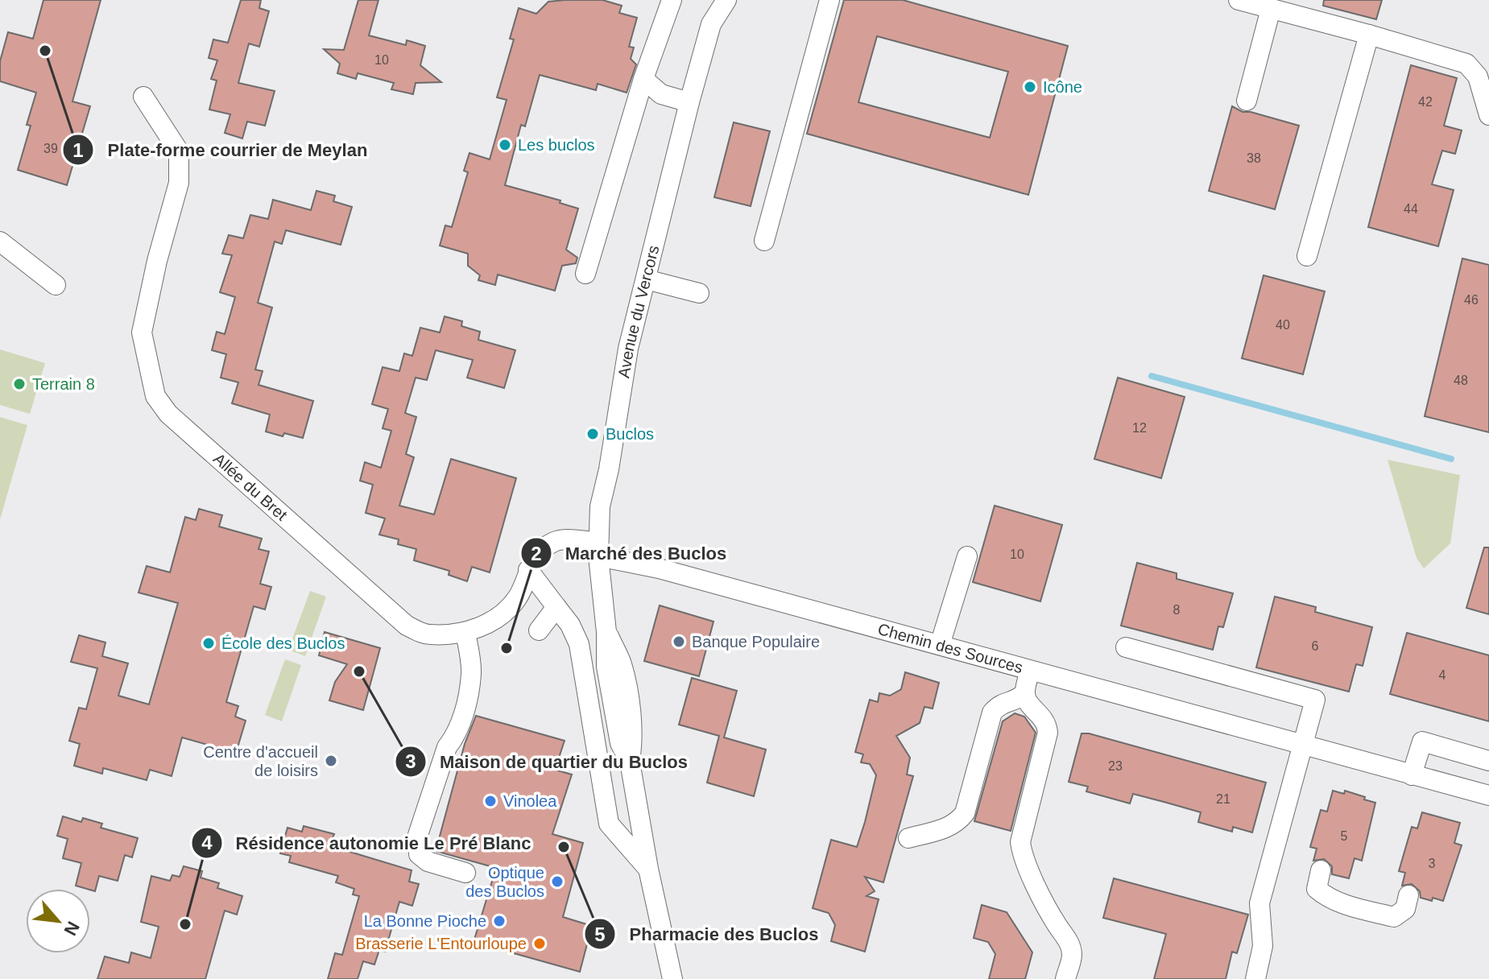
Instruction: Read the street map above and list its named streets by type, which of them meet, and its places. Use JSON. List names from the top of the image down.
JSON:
{
  "streets": {
    "street": ["Avenue du Vercors", "Allée du Bret", "Chemin des Sources"]
  },
  "crossings": [
    ["Avenue du Vercors", "Allée du Bret"],
    ["Avenue du Vercors", "Chemin des Sources"],
    ["Allée du Bret", "Chemin des Sources"]
  ],
  "places": [
    "Plate-forme courrier de Meylan",
    "Icône",
    "Les buclos",
    "Terrain 8",
    "Buclos",
    "Banque Populaire",
    "École des Buclos",
    "Marché des Buclos",
    "Maison de quartier du Buclos",
    "Centre d'accueil de loisirs",
    "Vinolea",
    "Pharmacie des Buclos",
    "Optique des Buclos",
    "La Bonne Pioche",
    "Résidence autonomie Le Pré Blanc",
    "Brasserie L'Entourloupe"
  ],
  "house_numbers": [
    "10",
    "42",
    "39",
    "38",
    "44",
    "46",
    "40",
    "48",
    "12",
    "10",
    "8",
    "6",
    "4",
    "23",
    "21",
    "5",
    "3"
  ],
  "north": "bottom right"
}
